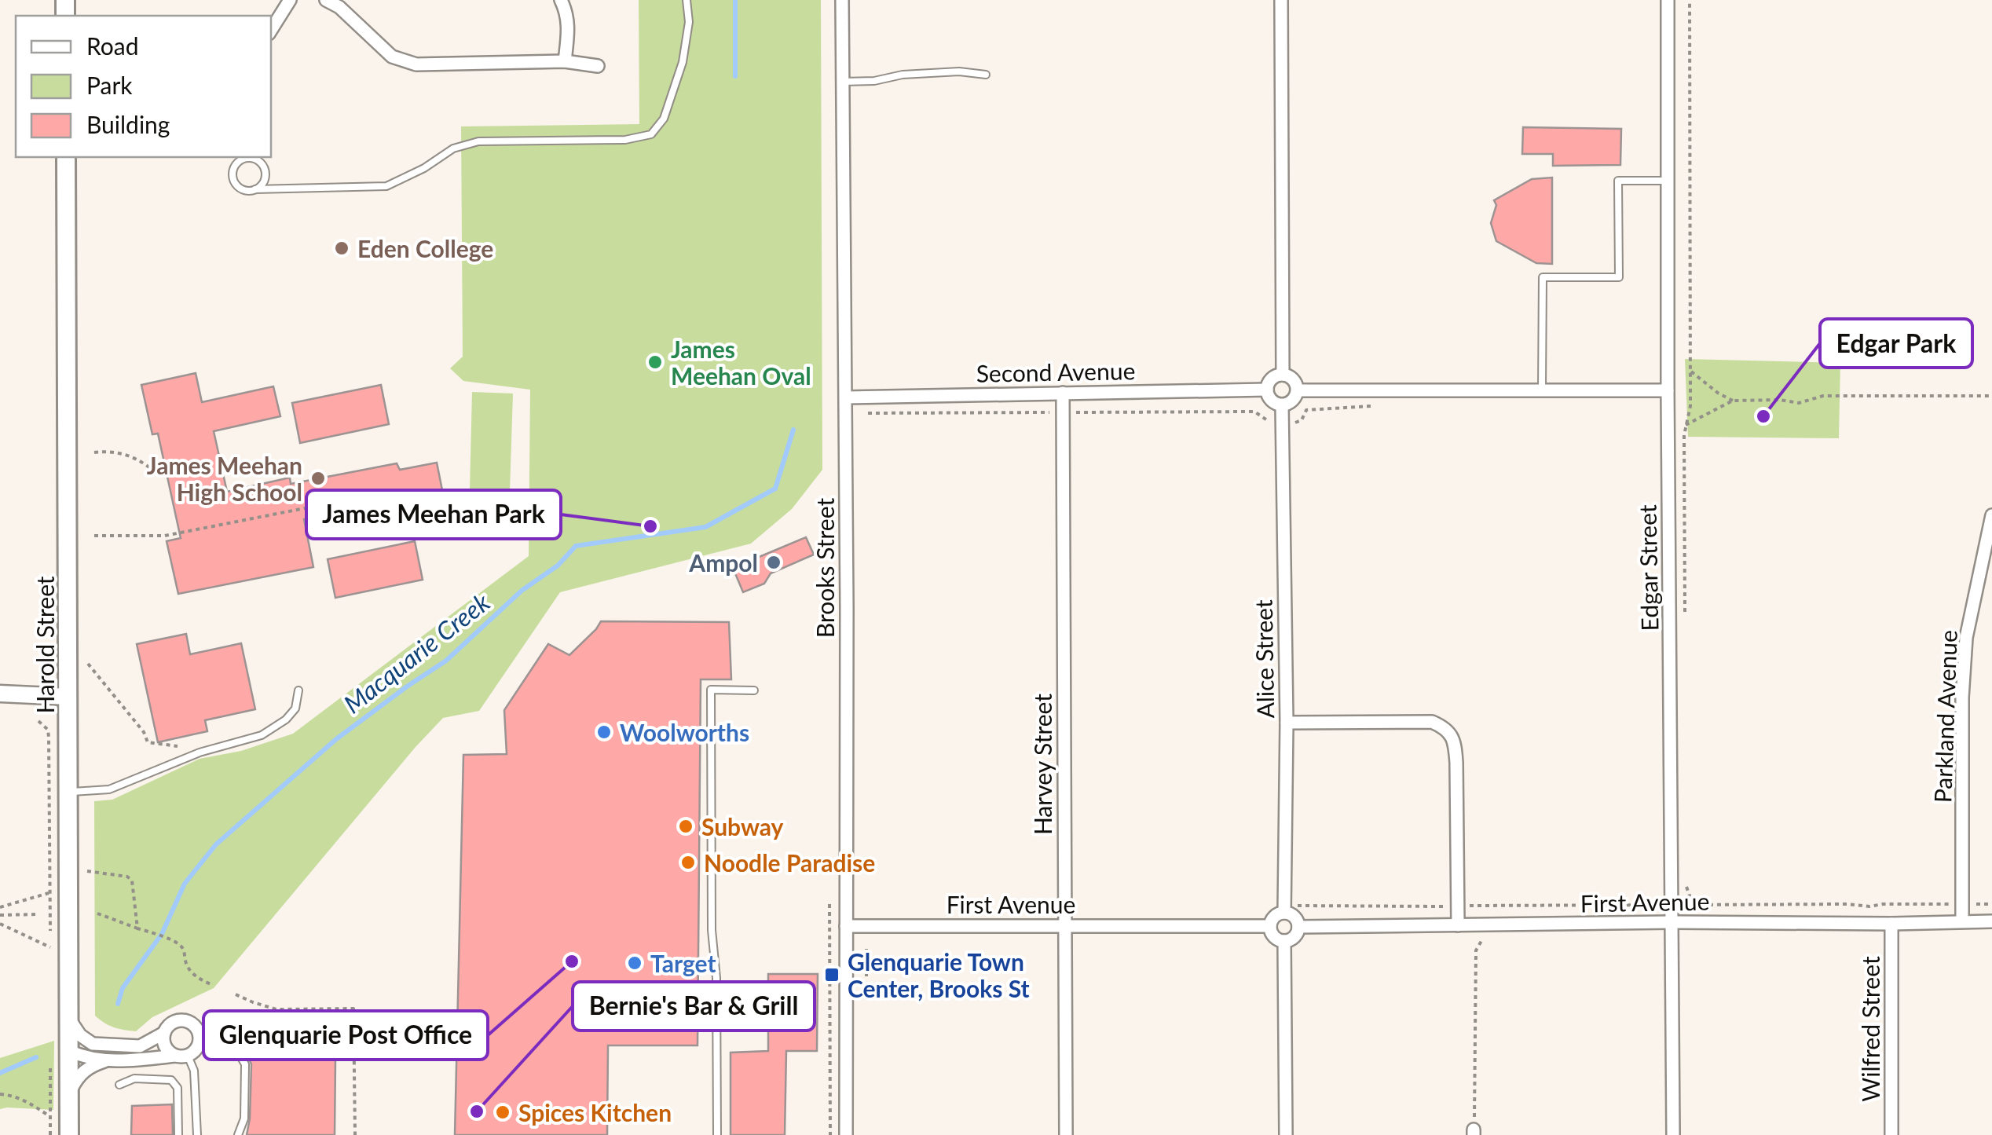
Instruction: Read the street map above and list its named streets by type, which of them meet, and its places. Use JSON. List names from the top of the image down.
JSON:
{
  "streets": {
    "main road": ["Harold Street"],
    "street": [
      "Second Avenue",
      "Brooks Street",
      "Edgar Street",
      "Alice Street",
      "Parkland Avenue",
      "Harvey Street",
      "First Avenue",
      "Wilfred Street"
    ]
  },
  "crossings": [
    ["Second Avenue", "Brooks Street"],
    ["Second Avenue", "Alice Street"],
    ["Second Avenue", "Harvey Street"],
    ["Brooks Street", "First Avenue"],
    ["Edgar Street", "First Avenue"],
    ["Alice Street", "First Avenue"],
    ["Parkland Avenue", "First Avenue"],
    ["Harvey Street", "First Avenue"],
    ["First Avenue", "Wilfred Street"]
  ],
  "water": ["Macquarie Creek"],
  "places": {
    "other": [
      "Eden College",
      "James Meehan Oval",
      "Edgar Park",
      "James Meehan High School",
      "James Meehan Park",
      "Ampol",
      "Woolworths",
      "Subway",
      "Noodle Paradise",
      "Glenquarie Post Office",
      "Target",
      "Bernie's Bar & Grill",
      "Spices Kitchen"
    ],
    "transit": ["Glenquarie Town Center, Brooks St"]
  },
  "legend": ["Road", "Park", "Building"]
}
